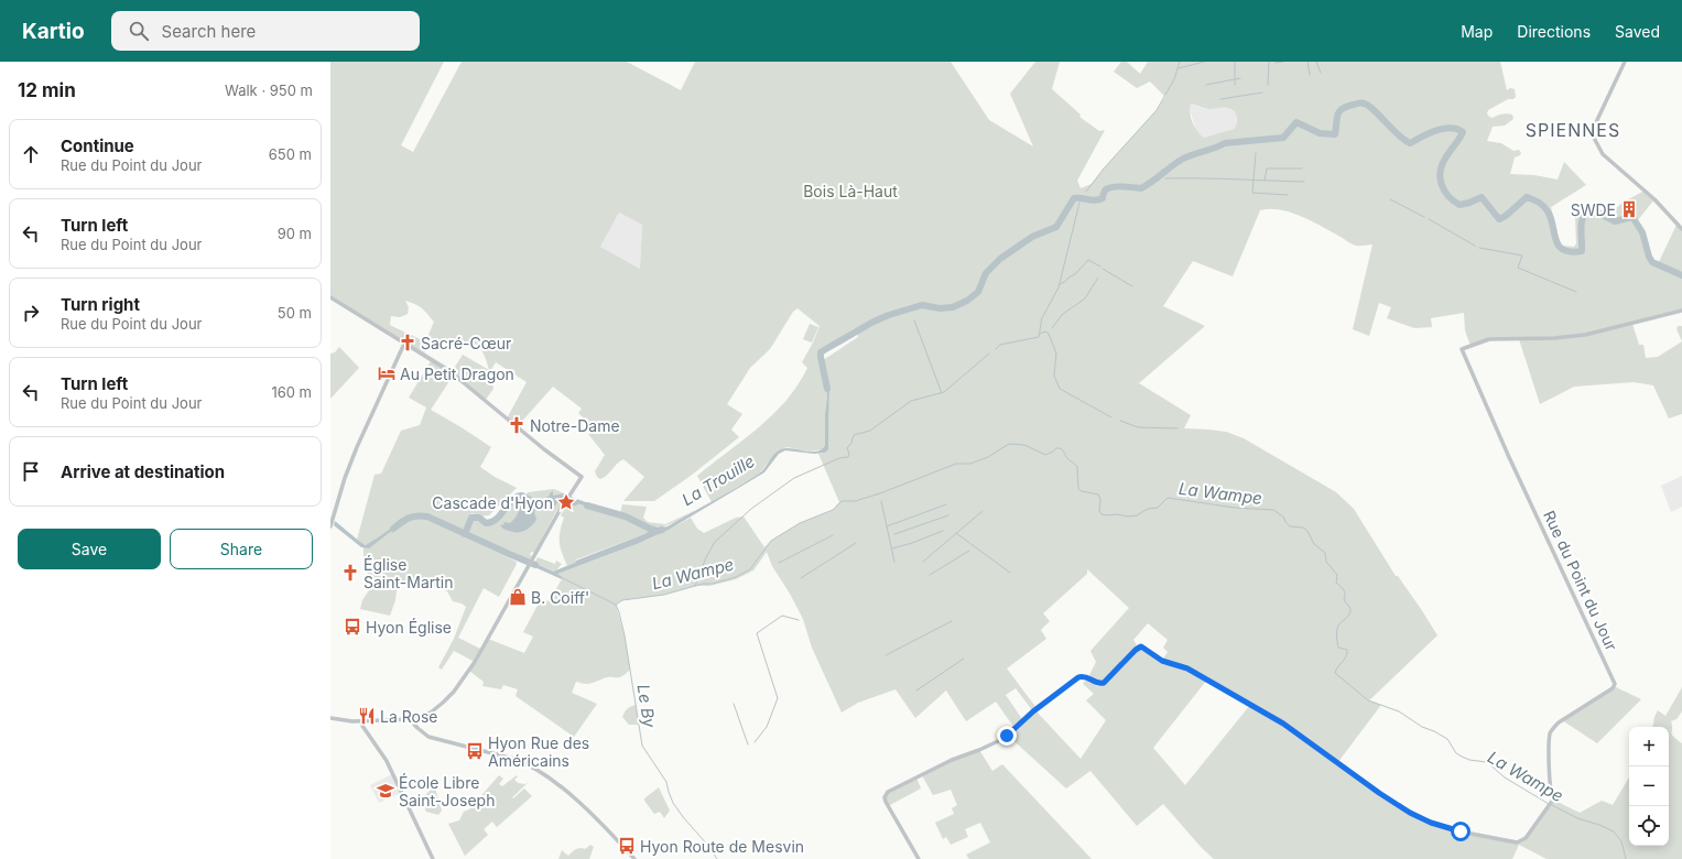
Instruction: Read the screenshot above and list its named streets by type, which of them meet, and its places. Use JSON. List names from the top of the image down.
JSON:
{
  "streets": {
    "street": ["Rue du Point du Jour"]
  },
  "districts": ["SPIENNES"],
  "water": ["La Trouille", "La Wampe", "Le By"],
  "parks": ["Bois Là-Haut"],
  "places": {
    "building": ["SWDE"],
    "church": ["Sacré-Cœur", "Notre-Dame", "Église Saint-Martin"],
    "hotel": ["Au Petit Dragon"],
    "place": ["Cascade d'Hyon"],
    "shop": ["B. Coiff'"],
    "bus stop": ["Hyon Église", "Hyon Rue des Américains", "Hyon Route de Mesvin"],
    "restaurant": ["La Rose"],
    "school or university": ["École Libre Saint-Joseph"]
  },
  "page": {
    "header": "Kartio",
    "search": "Search here",
    "nav": ["Map", "Directions", "Saved"],
    "heading": ["12 min", "Walk · 950 m"],
    "list": [
      ["Continue", "Rue du Point du Jour", "650 m"],
      ["Turn left", "Rue du Point du Jour", "90 m"],
      ["Turn right", "Rue du Point du Jour", "50 m"],
      ["Turn left", "Rue du Point du Jour", "160 m"],
      "Arrive at destination"
    ],
    "buttons": ["Save", "Share"],
    "map_buttons": ["+", "−"]
  }
}
